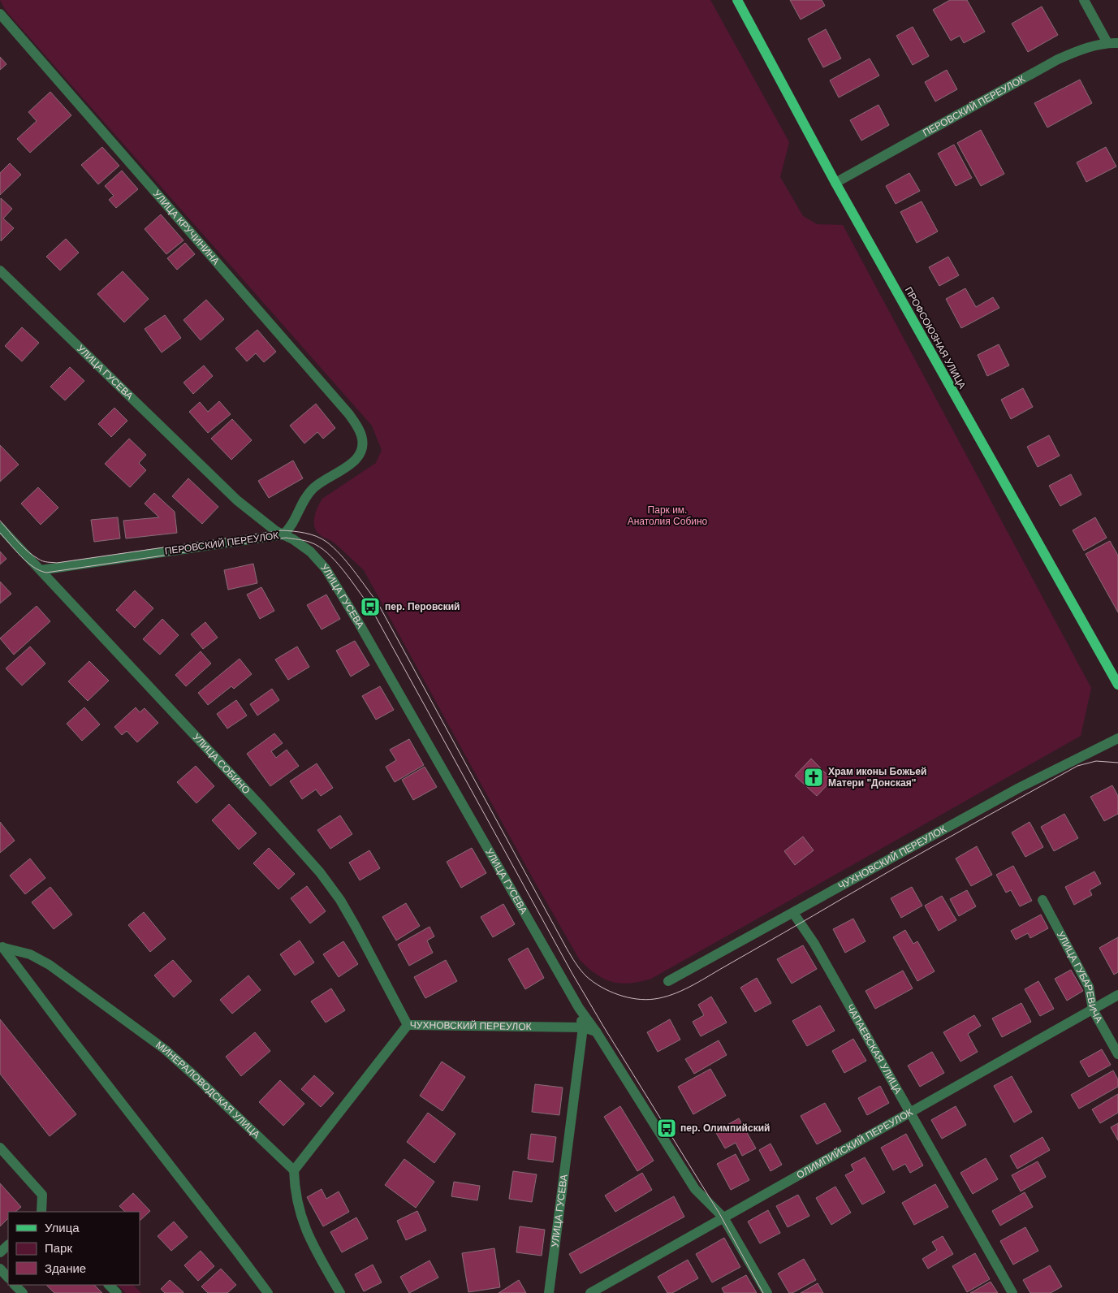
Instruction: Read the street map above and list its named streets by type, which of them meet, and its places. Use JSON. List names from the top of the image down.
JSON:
{
  "streets": {
    "main road": ["ПРОФСОЮЗНАЯ УЛИЦА"],
    "street": [
      "ПЕРОВСКИЙ ПЕРЕУЛОК",
      "УЛИЦА КРУЧИНИНА",
      "УЛИЦА ГУСЕВА",
      "УЛИЦА СОБИНО",
      "ЧУХНОВСКИЙ ПЕРЕУЛОК",
      "УЛИЦА ГУБАРЕВИЧА",
      "ЧАПАЕВСКАЯ УЛИЦА",
      "МИНЕРАЛОВОДСКАЯ УЛИЦА",
      "ОЛИМПИЙСКИЙ ПЕРЕУЛОК"
    ]
  },
  "crossings": [
    ["ПЕРОВСКИЙ ПЕРЕУЛОК", "УЛИЦА КРУЧИНИНА"],
    ["ПЕРОВСКИЙ ПЕРЕУЛОК", "ПРОФСОЮЗНАЯ УЛИЦА"],
    ["ПЕРОВСКИЙ ПЕРЕУЛОК", "УЛИЦА ГУСЕВА"],
    ["ПЕРОВСКИЙ ПЕРЕУЛОК", "УЛИЦА СОБИНО"],
    ["УЛИЦА ГУСЕВА", "ЧУХНОВСКИЙ ПЕРЕУЛОК"],
    ["УЛИЦА ГУСЕВА", "ОЛИМПИЙСКИЙ ПЕРЕУЛОК"],
    ["УЛИЦА СОБИНО", "ЧУХНОВСКИЙ ПЕРЕУЛОК"],
    ["ЧУХНОВСКИЙ ПЕРЕУЛОК", "ЧАПАЕВСКАЯ УЛИЦА"],
    ["ЧУХНОВСКИЙ ПЕРЕУЛОК", "МИНЕРАЛОВОДСКАЯ УЛИЦА"],
    ["УЛИЦА ГУБАРЕВИЧА", "ОЛИМПИЙСКИЙ ПЕРЕУЛОК"],
    ["ЧАПАЕВСКАЯ УЛИЦА", "ОЛИМПИЙСКИЙ ПЕРЕУЛОК"]
  ],
  "parks": ["Парк им. Анатолия Собино"],
  "places": {
    "bus stop": ["пер. Перовский", "пер. Олимпийский"],
    "church": ["Храм иконы Божьей Матери \"Донская\""]
  },
  "legend": ["Улица", "Парк", "Здание"]
}
